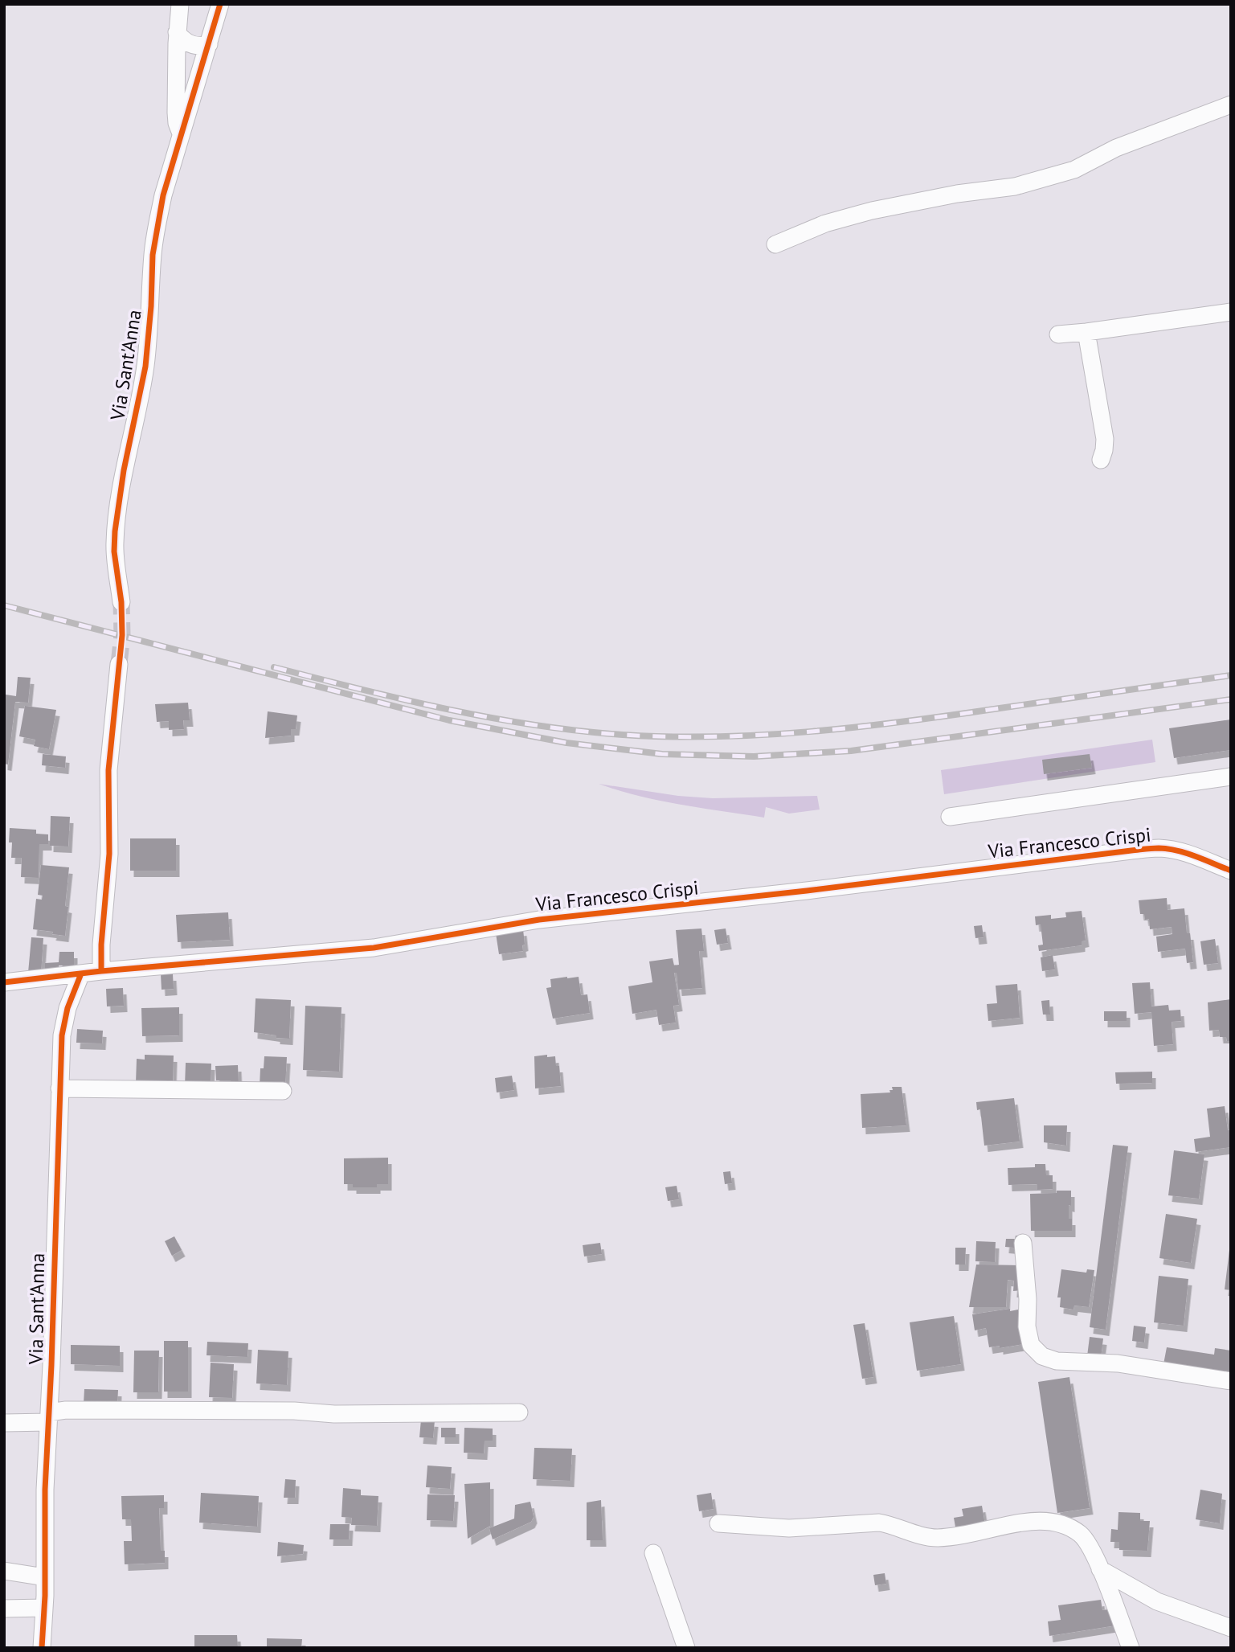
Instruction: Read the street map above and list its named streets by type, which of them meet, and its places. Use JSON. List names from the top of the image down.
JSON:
{
  "streets": {
    "street": ["Via Sant'Anna", "Via Francesco Crispi"]
  },
  "crossings": [
    ["Via Sant'Anna", "Via Francesco Crispi"]
  ]
}
